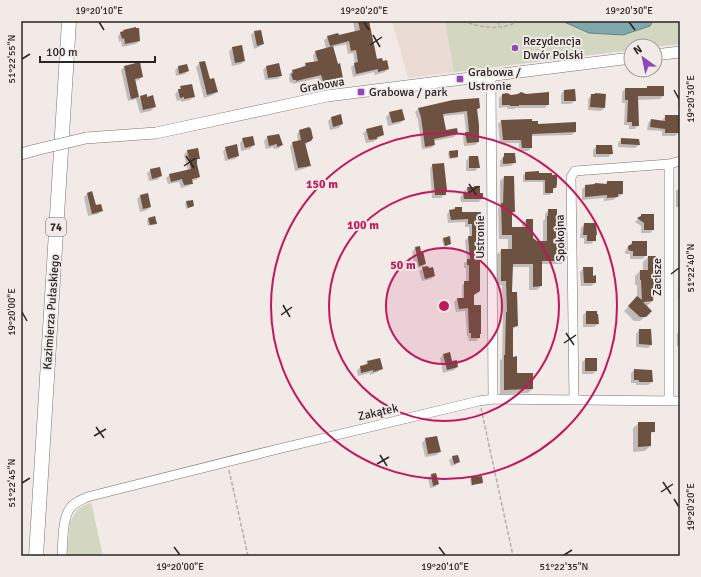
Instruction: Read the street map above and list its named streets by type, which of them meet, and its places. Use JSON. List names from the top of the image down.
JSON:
{
  "streets": {
    "main road": ["74", "Kazimierza Pułaskiego"],
    "street": [
      "Grabowa",
      "Ustronie",
      "Spokojna",
      "Zacisze",
      "Zakątek"
    ]
  },
  "crossings": [
    ["Grabowa", "Ustronie"],
    ["Ustronie", "Zakątek"],
    ["Spokojna", "Zacisze"],
    ["Spokojna", "Zakątek"],
    ["Zacisze", "Zakątek"]
  ],
  "places": {
    "other": ["Rezydencja Dwór Polski"],
    "transit": ["Grabowa / Ustronie", "Grabowa / park"]
  },
  "scale_bar": "100 m",
  "north": "top left",
  "coordinates": [
    "19°20'10\"E",
    "19°20'20\"E",
    "19°20'30\"E",
    "51°22'55\"N",
    "51°22'40\"N",
    "19°20'00\"E",
    "51°22'45\"N",
    "51°22'35\"N"
  ],
  "rings": ["150 m", "100 m", "50 m"]
}
